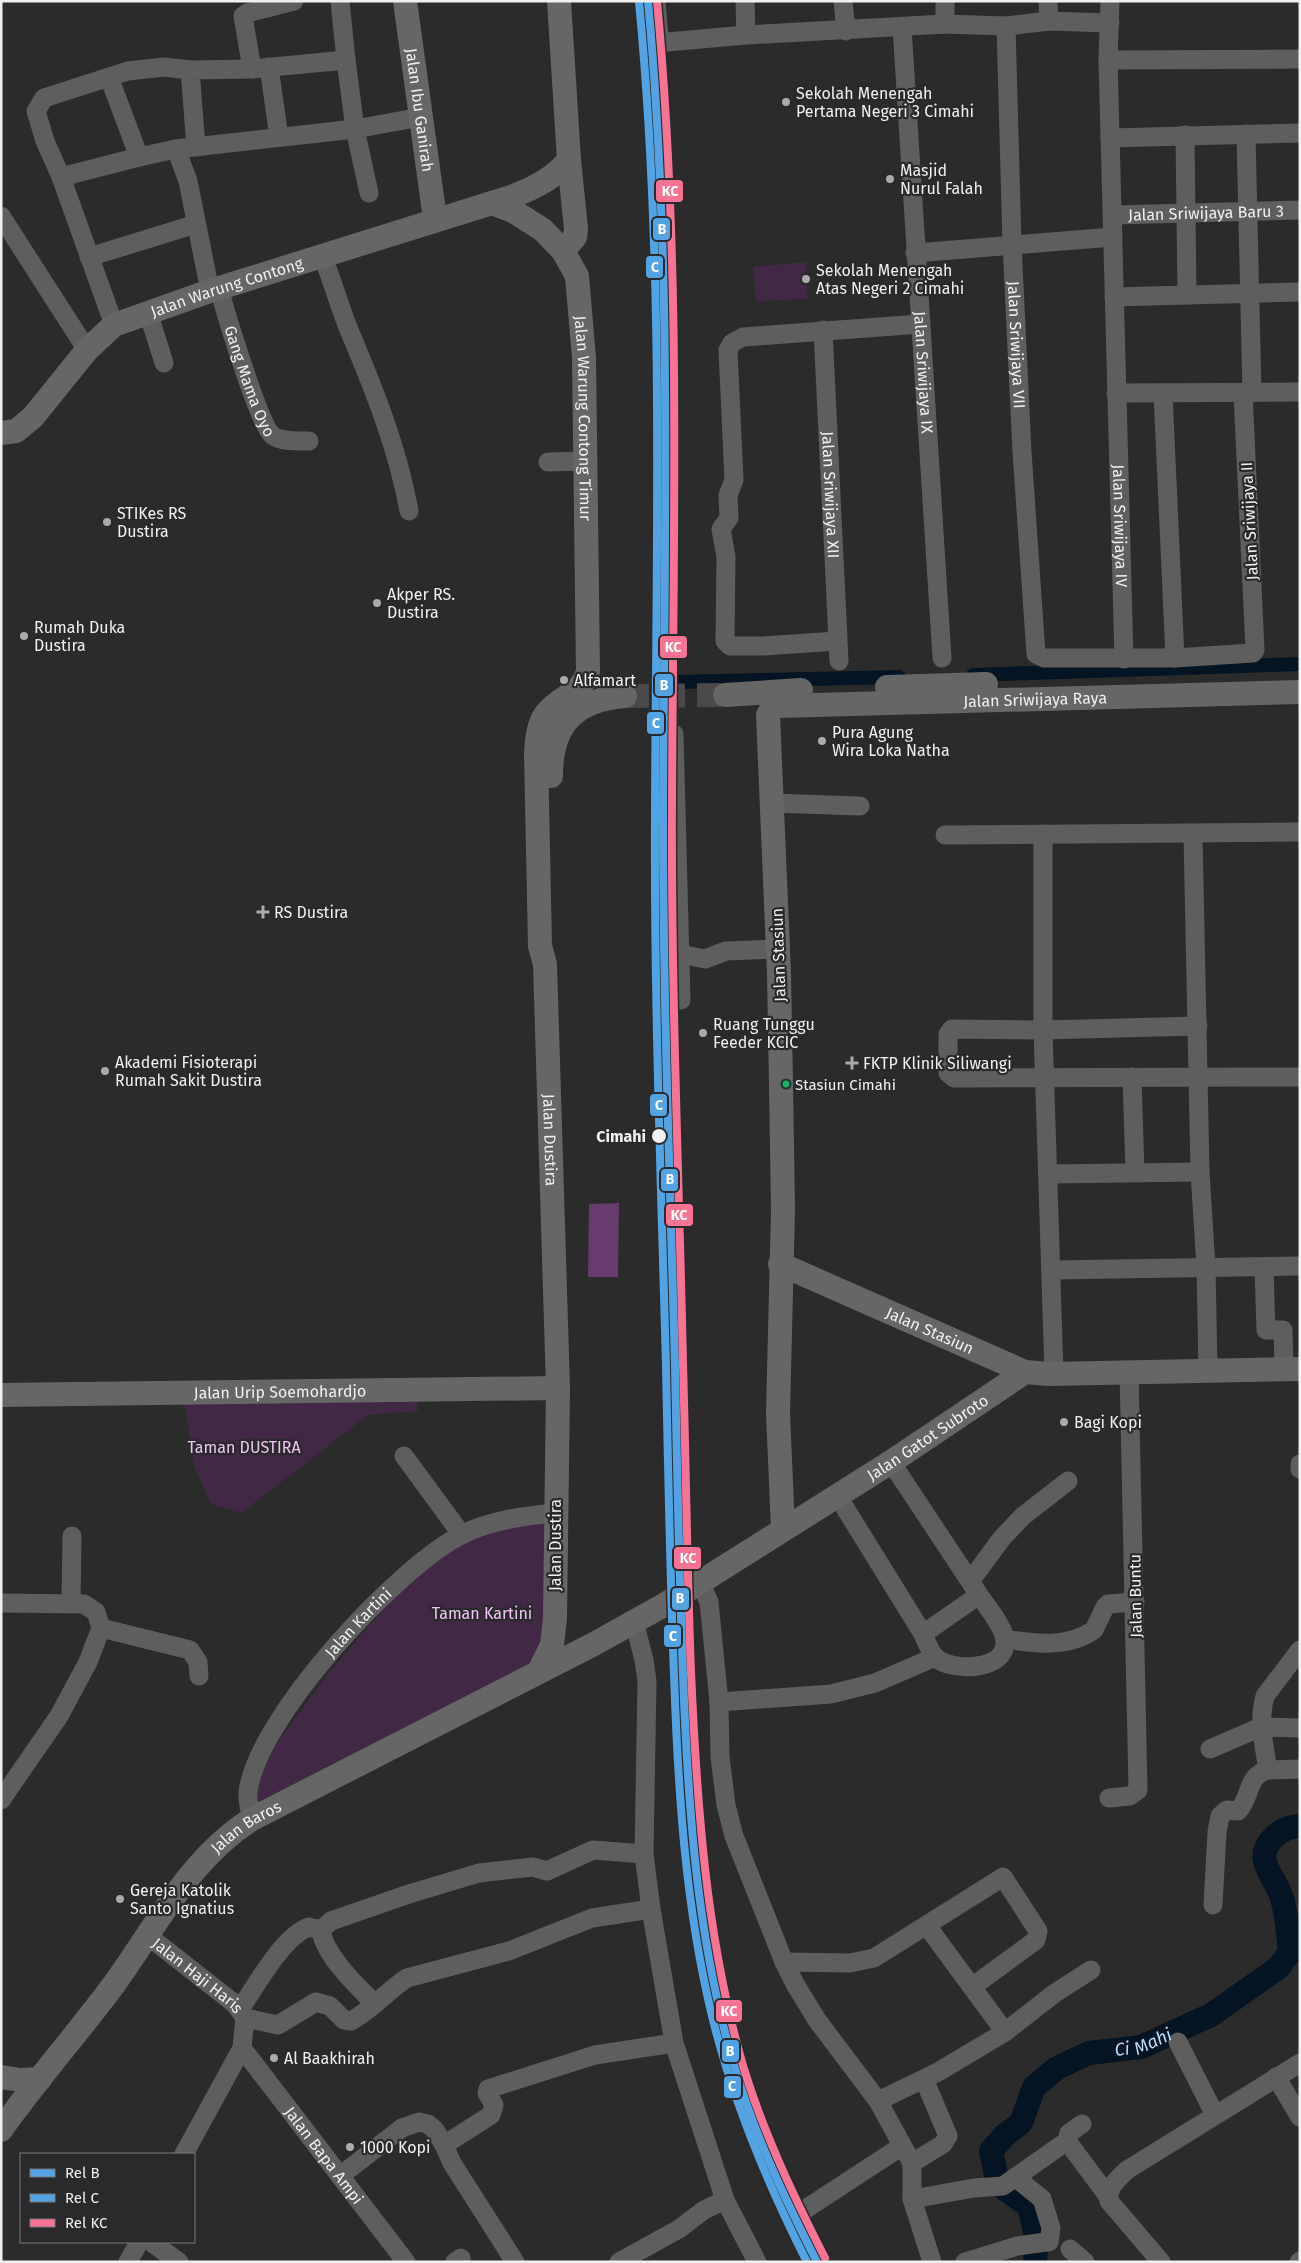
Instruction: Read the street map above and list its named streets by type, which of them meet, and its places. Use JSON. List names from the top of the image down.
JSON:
{
  "streets": {
    "main road": [
      "Jalan Ibu Ganirah",
      "Jalan Warung Contong",
      "Jalan Warung Contong Timur",
      "Jalan Sriwijaya Raya",
      "Jalan Stasiun",
      "Jalan Dustira",
      "Jalan Urip Soemohardjo",
      "Jalan Gatot Subroto",
      "Jalan Baros"
    ],
    "street": [
      "Jalan Sriwijaya Baru 3",
      "Jalan Sriwijaya VII",
      "Jalan Sriwijaya IX",
      "Gang Mama Oyo",
      "Jalan Sriwijaya XII",
      "Jalan Sriwijaya II",
      "Jalan Sriwijaya IV",
      "Jalan Buntu",
      "Jalan Kartini",
      "Jalan Haji Haris",
      "Jalan Bapa Ampi"
    ]
  },
  "crossings": [
    ["Jalan Ibu Ganirah", "Jalan Warung Contong"],
    ["Jalan Sriwijaya Baru 3", "Jalan Sriwijaya II"],
    ["Jalan Sriwijaya Baru 3", "Jalan Sriwijaya IV"],
    ["Jalan Warung Contong", "Gang Mama Oyo"],
    ["Jalan Sriwijaya VII", "Jalan Sriwijaya IV"],
    ["Jalan Sriwijaya VII", "Jalan Sriwijaya Raya"],
    ["Jalan Warung Contong Timur", "Jalan Dustira"],
    ["Jalan Sriwijaya IV", "Jalan Sriwijaya Raya"],
    ["Jalan Sriwijaya Raya", "Jalan Stasiun"],
    ["Jalan Stasiun", "Jalan Gatot Subroto"],
    ["Jalan Dustira", "Jalan Urip Soemohardjo"],
    ["Jalan Dustira", "Jalan Kartini"],
    ["Jalan Dustira", "Jalan Baros"],
    ["Jalan Gatot Subroto", "Jalan Baros"],
    ["Jalan Kartini", "Jalan Baros"],
    ["Jalan Baros", "Jalan Haji Haris"],
    ["Jalan Haji Haris", "Jalan Bapa Ampi"]
  ],
  "water": ["Ci Mahi"],
  "parks": ["Taman DUSTIRA", "Taman Kartini"],
  "places": {
    "other": [
      "Sekolah Menengah Pertama Negeri 3 Cimahi",
      "Masjid Nurul Falah",
      "Sekolah Menengah Atas Negeri 2 Cimahi",
      "STIKes RS Dustira",
      "Akper RS. Dustira",
      "Rumah Duka Dustira",
      "Alfamart",
      "Pura Agung Wira Loka Natha",
      "Ruang Tunggu Feeder KCIC",
      "Akademi Fisioterapi Rumah Sakit Dustira",
      "Stasiun Cimahi",
      "Cimahi",
      "Bagi Kopi",
      "Gereja Katolik Santo Ignatius",
      "Al Baakhirah",
      "1000 Kopi"
    ],
    "health": ["RS Dustira", "FKTP Klinik Siliwangi"]
  },
  "lines": ["rail line B", "rail line KC", "rail line C"],
  "legend": ["Rel B", "Rel C", "Rel KC"]
}
